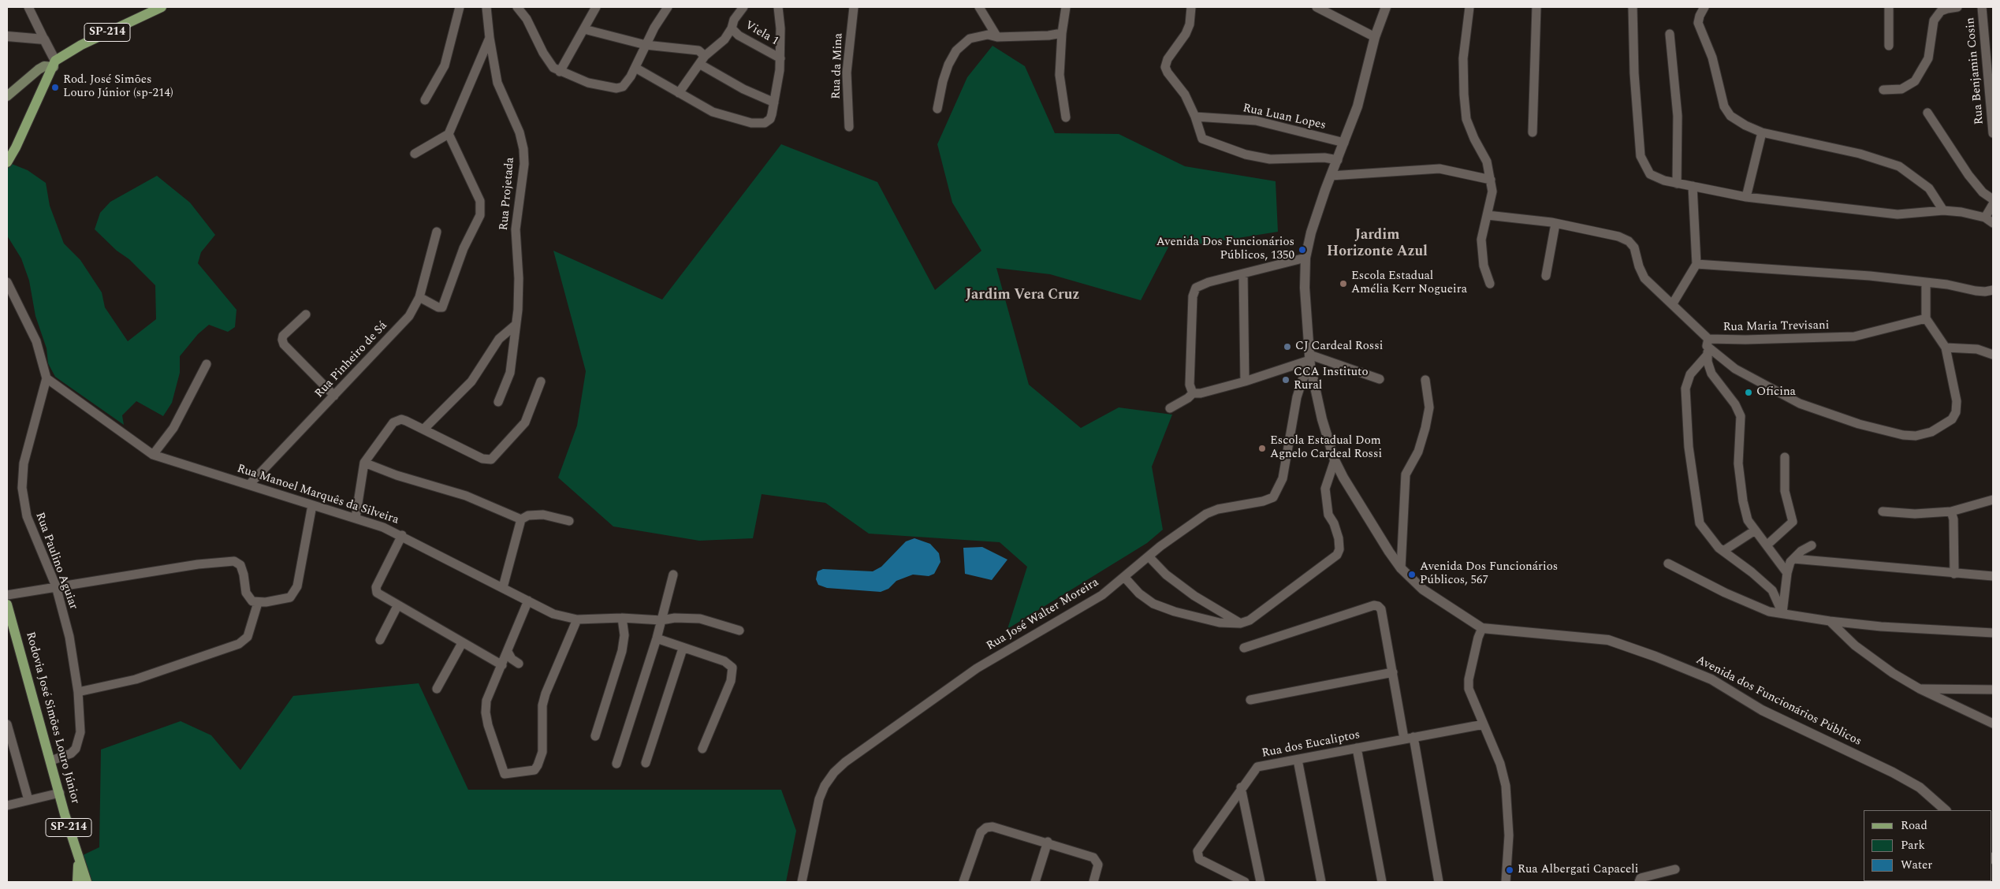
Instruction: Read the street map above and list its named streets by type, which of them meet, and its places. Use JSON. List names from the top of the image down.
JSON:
{
  "streets": {
    "main road": ["SP-214", "Rodovia José Simões Louro Júnior"],
    "street": [
      "Viela 1",
      "Rua da Mina",
      "Rua Benjamin Cosin",
      "Rua Luan Lopes",
      "Rua Projetada",
      "Rua Maria Trevisani",
      "Rua Pinheiro de Sá",
      "Rua Manoel Marquês da Silveira",
      "Rua Paulino Aguiar",
      "Rua José Walter Moreira",
      "Avenida dos Funcionários Públicos",
      "Rua dos Eucaliptos"
    ]
  },
  "crossings": [
    ["Rua Luan Lopes", "Avenida dos Funcionários Públicos"],
    ["Rua Pinheiro de Sá", "Rua Manoel Marquês da Silveira"],
    ["Rua Manoel Marquês da Silveira", "Rua Paulino Aguiar"],
    ["Rua Paulino Aguiar", "Rodovia José Simões Louro Júnior"],
    ["Rua José Walter Moreira", "Avenida dos Funcionários Públicos"]
  ],
  "districts": ["Jardim Horizonte Azul", "Jardim Vera Cruz"],
  "places": [
    "Rod. José Simões Louro Júnior (sp-214)",
    "Avenida Dos Funcionários Públicos, 1350",
    "Escola Estadual Amélia Kerr Nogueira",
    "CJ Cardeal Rossi",
    "CCA Instituto Rural",
    "Oficina",
    "Escola Estadual Dom Agnelo Cardeal Rossi",
    "Avenida Dos Funcionários Públicos, 567",
    "Rua Albergati Capaceli"
  ],
  "legend": ["Road", "Park", "Water"]
}
